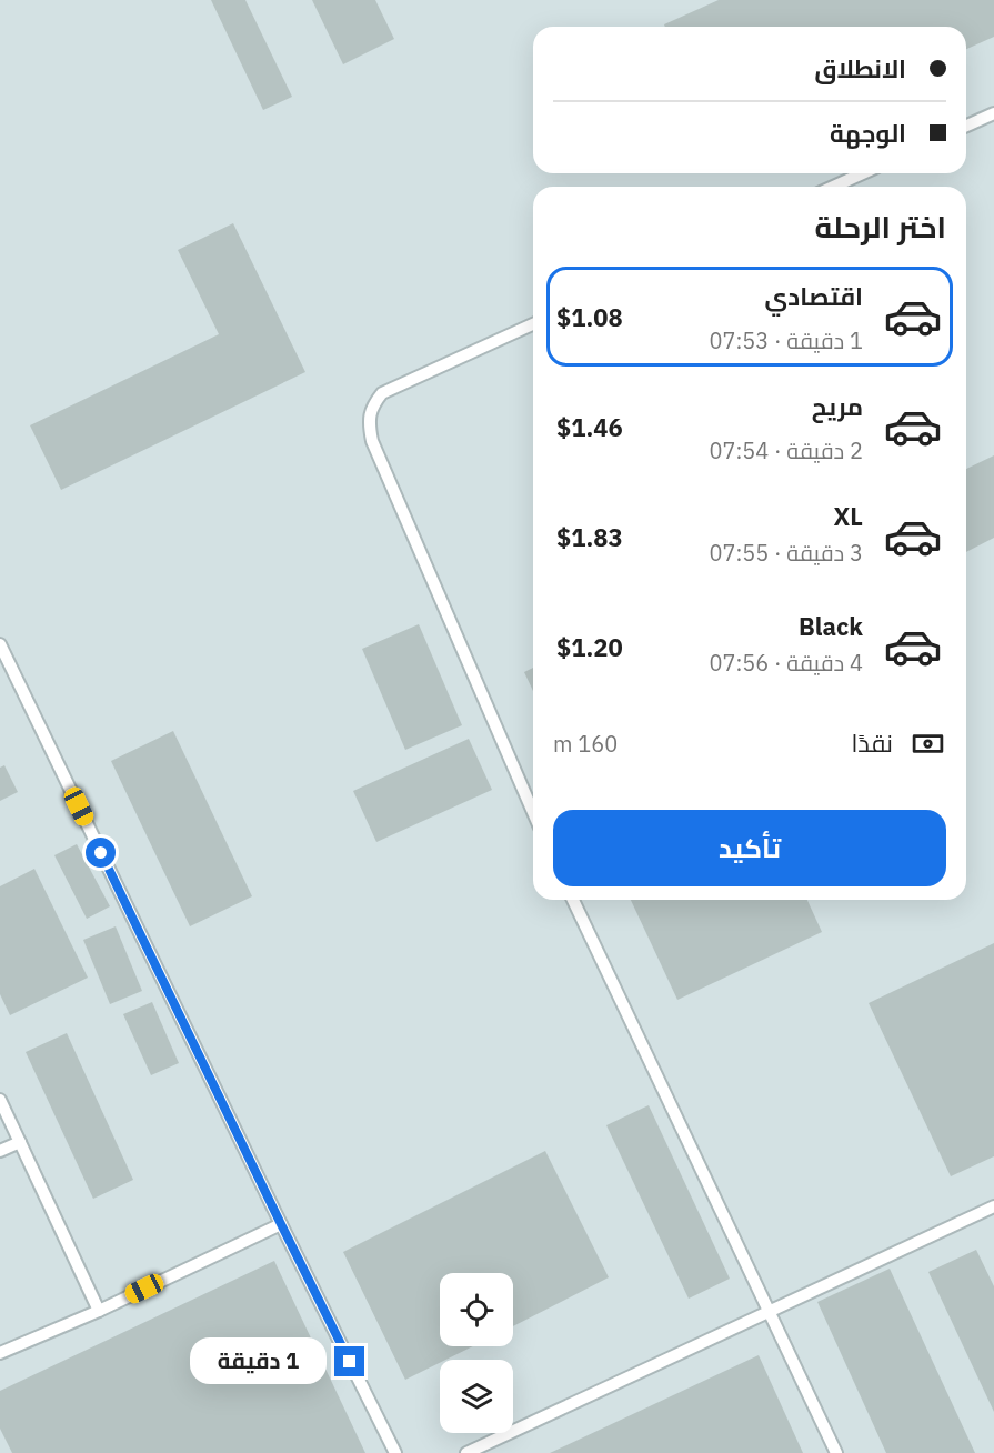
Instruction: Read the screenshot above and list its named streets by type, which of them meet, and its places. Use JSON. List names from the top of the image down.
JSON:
{
  "page": {
    "banner": ["الانطلاق", "الوجهة"],
    "heading": "اختر الرحلة",
    "list": [
      {
        "name": "اقتصادي",
        "note": "1 دقيقة · 07:53",
        "value": "$1.08"
      },
      {
        "name": "مريح",
        "note": "2 دقيقة · 07:54",
        "value": "$1.46"
      },
      {
        "name": "XL",
        "note": "3 دقيقة · 07:55",
        "value": "$1.83"
      },
      {
        "name": "Black",
        "note": "4 دقيقة · 07:56",
        "value": "$1.20"
      }
    ],
    "pay": ["نقدًا", "160 m"],
    "buttons": "تأكيد",
    "bubble": "1 دقيقة"
  }
}
